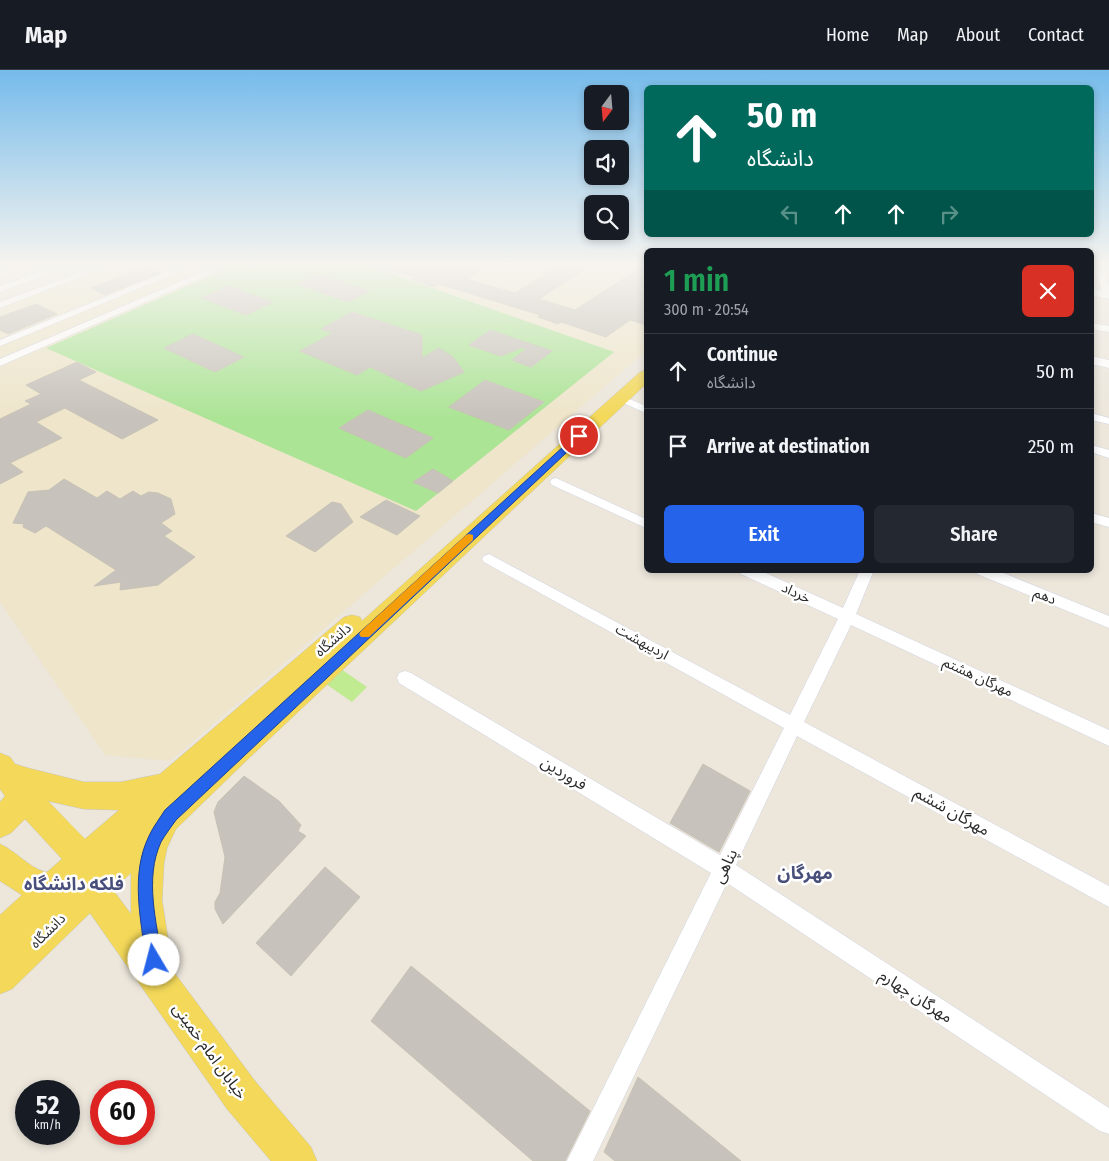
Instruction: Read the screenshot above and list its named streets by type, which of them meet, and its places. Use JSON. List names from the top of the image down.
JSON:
{
  "streets": {
    "main road": ["دانشگاه", "خیابان امام خمینی"],
    "street": [
      "خرداد",
      "دهم",
      "اردیبهشت",
      "مهرگان هشتم",
      "فروردین",
      "مهرگان ششم",
      "پناهی",
      "مهرگان چهارم"
    ]
  },
  "crossings": [
    ["خرداد", "مهرگان هشتم"],
    ["خرداد", "پناهی"],
    ["دانشگاه", "خیابان امام خمینی"],
    ["اردیبهشت", "مهرگان ششم"],
    ["اردیبهشت", "پناهی"],
    ["مهرگان هشتم", "پناهی"],
    ["فروردین", "پناهی"],
    ["فروردین", "مهرگان چهارم"],
    ["مهرگان ششم", "پناهی"],
    ["پناهی", "مهرگان چهارم"]
  ],
  "districts": ["مهرگان", "فلکه دانشگاه"],
  "north": "bottom",
  "page": {
    "header": "Map",
    "nav": [
      "Home",
      "Map",
      "About",
      "Contact"
    ],
    "turn": ["50 m", "دانشگاه"],
    "heading": ["1 min", "300 m · 20:54"],
    "list": [
      {
        "name": "Continue",
        "note": "دانشگاه",
        "value": "50 m"
      },
      {
        "name": "Arrive at destination",
        "value": "250 m"
      }
    ],
    "buttons": ["Exit", "Share"],
    "speed": "52 km/h",
    "limit": "60"
  }
}
